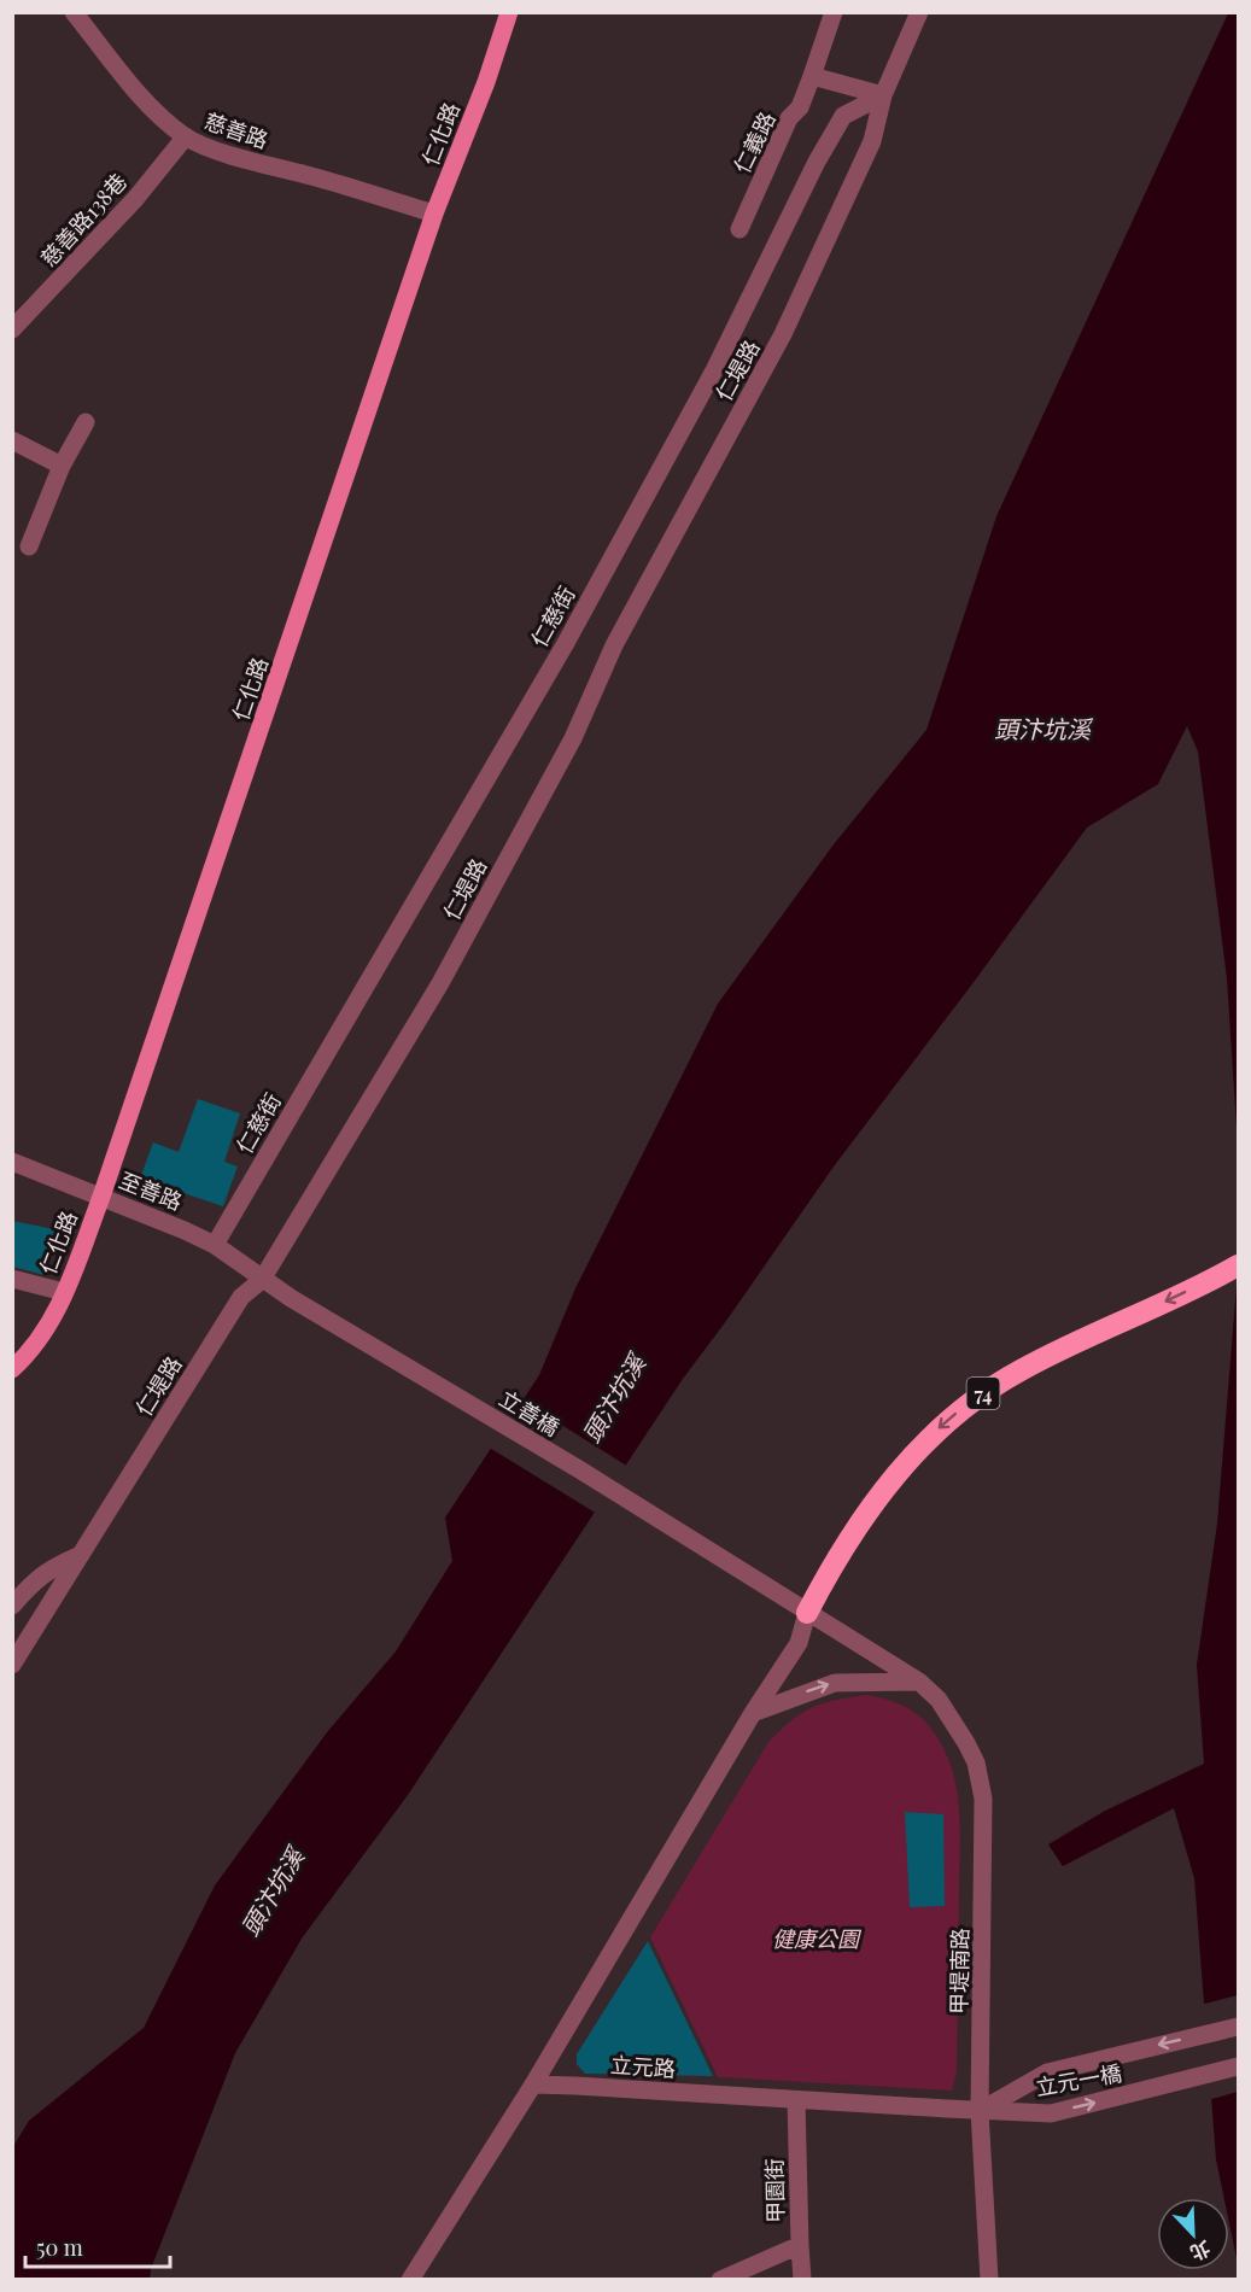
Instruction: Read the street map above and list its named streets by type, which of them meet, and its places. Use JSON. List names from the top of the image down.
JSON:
{
  "streets": {
    "highway": ["74"],
    "main road": ["仁化路"],
    "street": [
      "慈善路",
      "仁義路",
      "慈善路138巷",
      "仁堤路",
      "仁慈街",
      "至善路",
      "立善橋",
      "甲堤南路",
      "立元路",
      "立元一橋",
      "甲園街"
    ]
  },
  "crossings": [
    ["慈善路", "仁化路"],
    ["慈善路", "慈善路138巷"],
    ["仁化路", "至善路"],
    ["仁堤路", "仁慈街"],
    ["仁堤路", "至善路"],
    ["仁堤路", "立善橋"],
    ["仁慈街", "至善路"],
    ["至善路", "立善橋"],
    ["74", "立善橋"],
    ["74", "甲堤南路"],
    ["立善橋", "甲堤南路"],
    ["甲堤南路", "立元路"],
    ["甲堤南路", "立元一橋"],
    ["立元路", "立元一橋"],
    ["立元路", "甲園街"]
  ],
  "water": ["頭汴坑溪"],
  "parks": ["健康公園"],
  "scale_bar": "50 m",
  "north": "bottom right"
}
